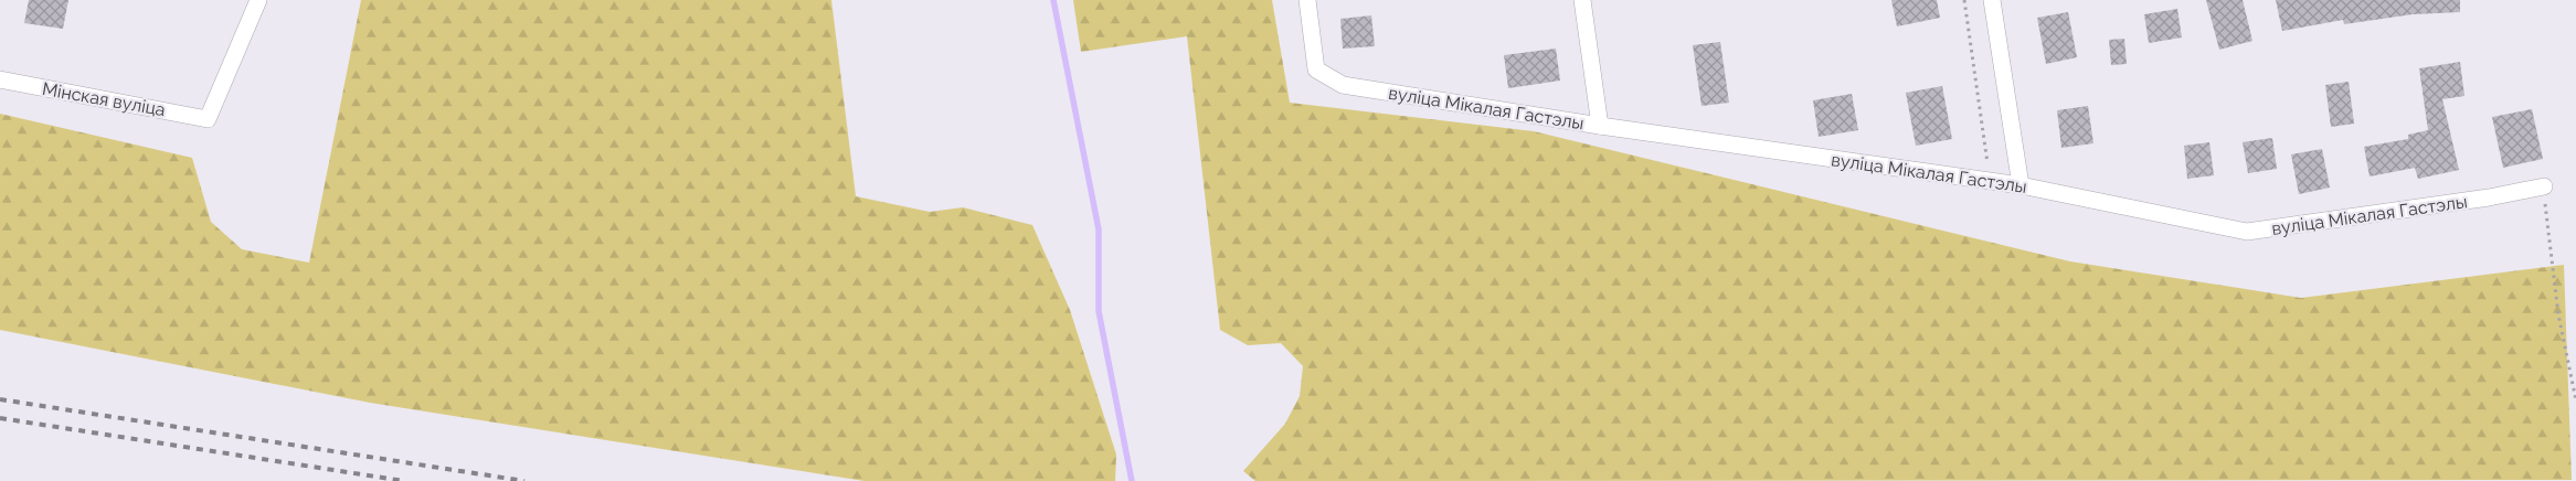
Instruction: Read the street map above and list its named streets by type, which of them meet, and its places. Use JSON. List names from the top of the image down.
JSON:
{
  "streets": {
    "street": ["Мінская вуліца", "вуліца Мікалая Гастэлы"]
  }
}
